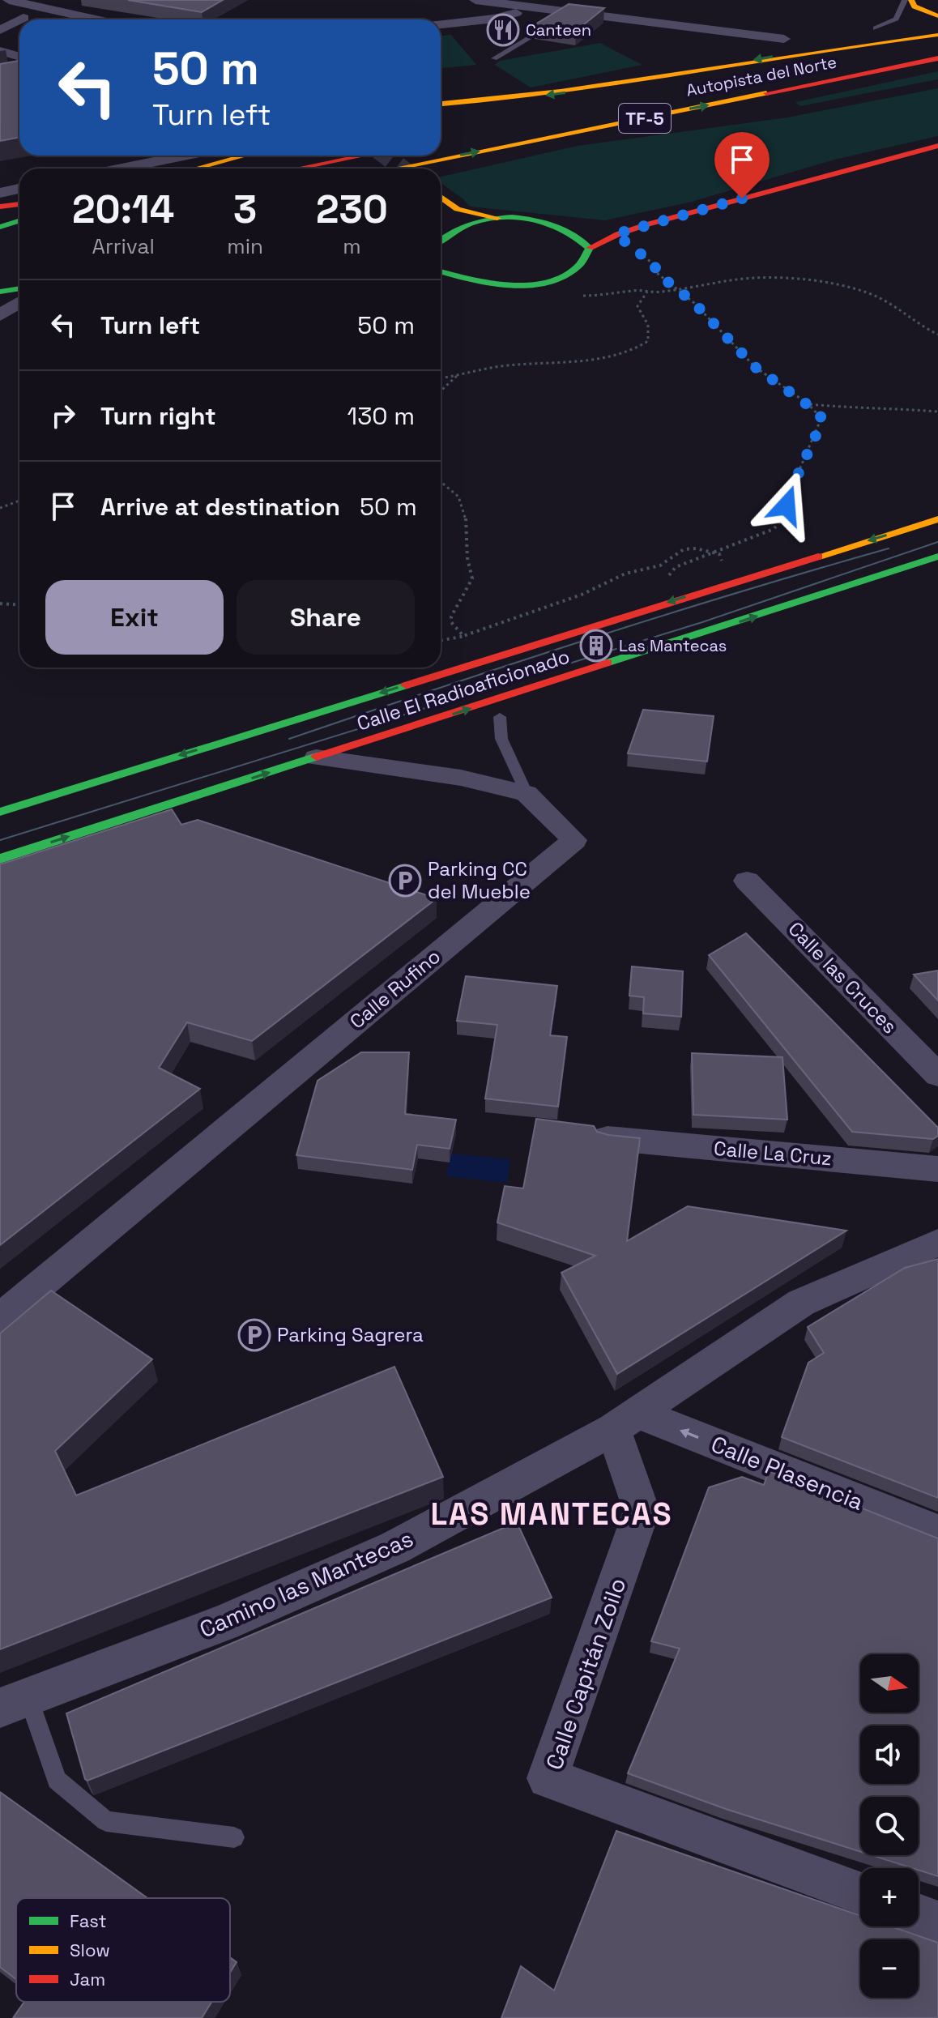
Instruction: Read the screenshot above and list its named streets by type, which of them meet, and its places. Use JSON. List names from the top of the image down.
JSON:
{
  "streets": {
    "main road": ["Autopista del Norte", "TF-5", "Calle El Radioaficionado"],
    "street": [
      "Calle las Cruces",
      "Calle Rufino",
      "Calle La Cruz",
      "Calle Plasencia",
      "Camino las Mantecas",
      "Calle Capitán Zoilo"
    ]
  },
  "crossings": [
    ["Calle Plasencia", "Camino las Mantecas"],
    ["Calle Plasencia", "Calle Capitán Zoilo"],
    ["Camino las Mantecas", "Calle Capitán Zoilo"]
  ],
  "one_way": ["Calle Plasencia"],
  "districts": ["LAS MANTECAS"],
  "places": {
    "restaurant": ["Canteen"],
    "building": ["Las Mantecas"],
    "parking": ["Parking CC del Mueble", "Parking Sagrera"]
  },
  "legend": ["Fast", "Slow", "Jam"],
  "north": "right",
  "page": {
    "turn": ["50 m", "Turn left"],
    "eta": [
      "20:14",
      "Arrival",
      "3",
      "min",
      "230",
      "m"
    ],
    "list": [
      {
        "name": "Turn left",
        "value": "50 m"
      },
      {
        "name": "Turn right",
        "value": "130 m"
      },
      {
        "name": "Arrive at destination",
        "value": "50 m"
      }
    ],
    "buttons": ["Exit", "Share"],
    "map_buttons": ["+", "−"]
  }
}
